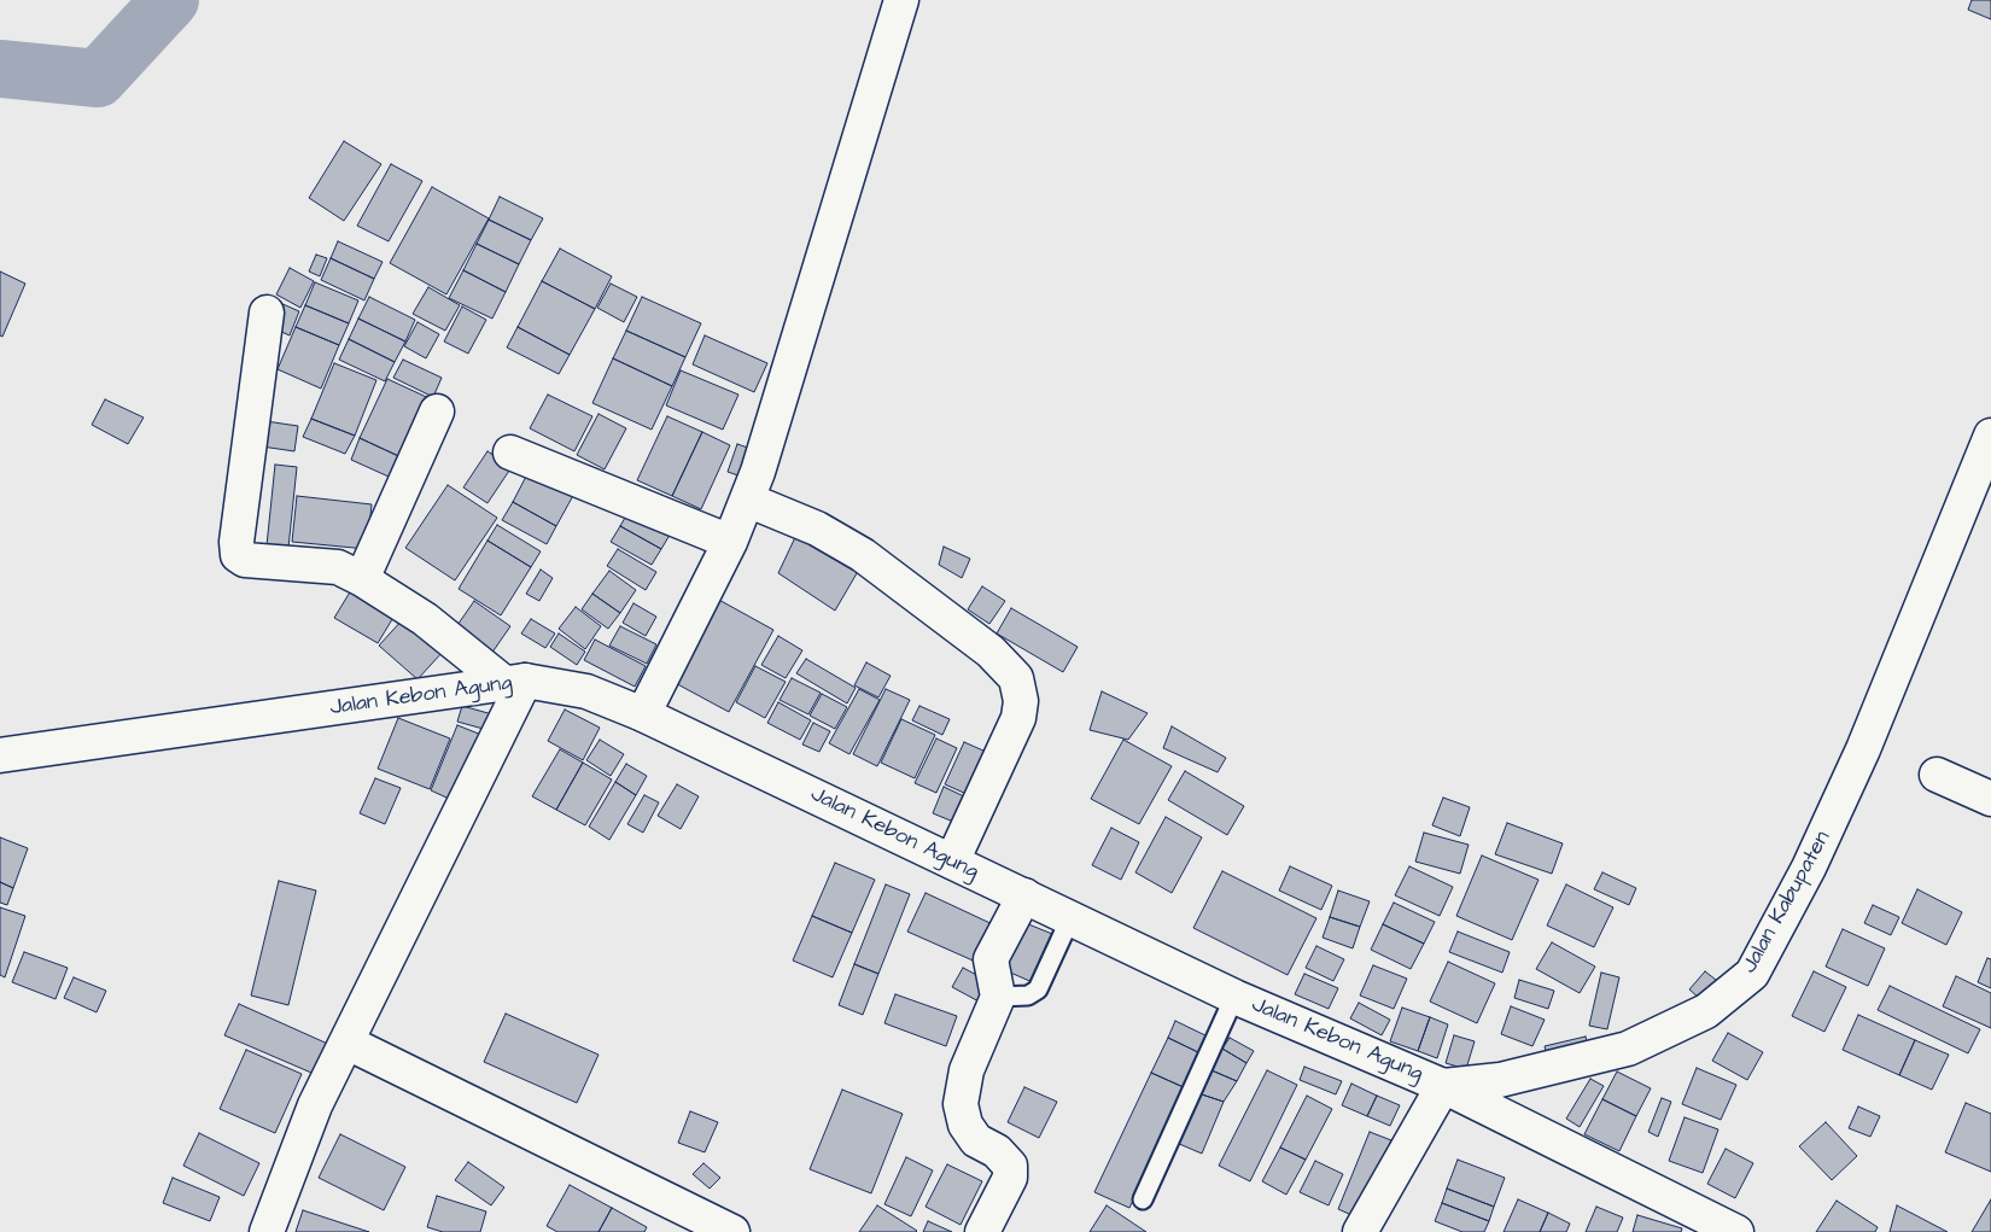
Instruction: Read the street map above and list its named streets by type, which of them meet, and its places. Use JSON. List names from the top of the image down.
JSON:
{
  "streets": {
    "street": ["Jalan Kebon Agung", "Jalan Kabupaten"]
  },
  "crossings": [
    ["Jalan Kebon Agung", "Jalan Kabupaten"]
  ]
}
